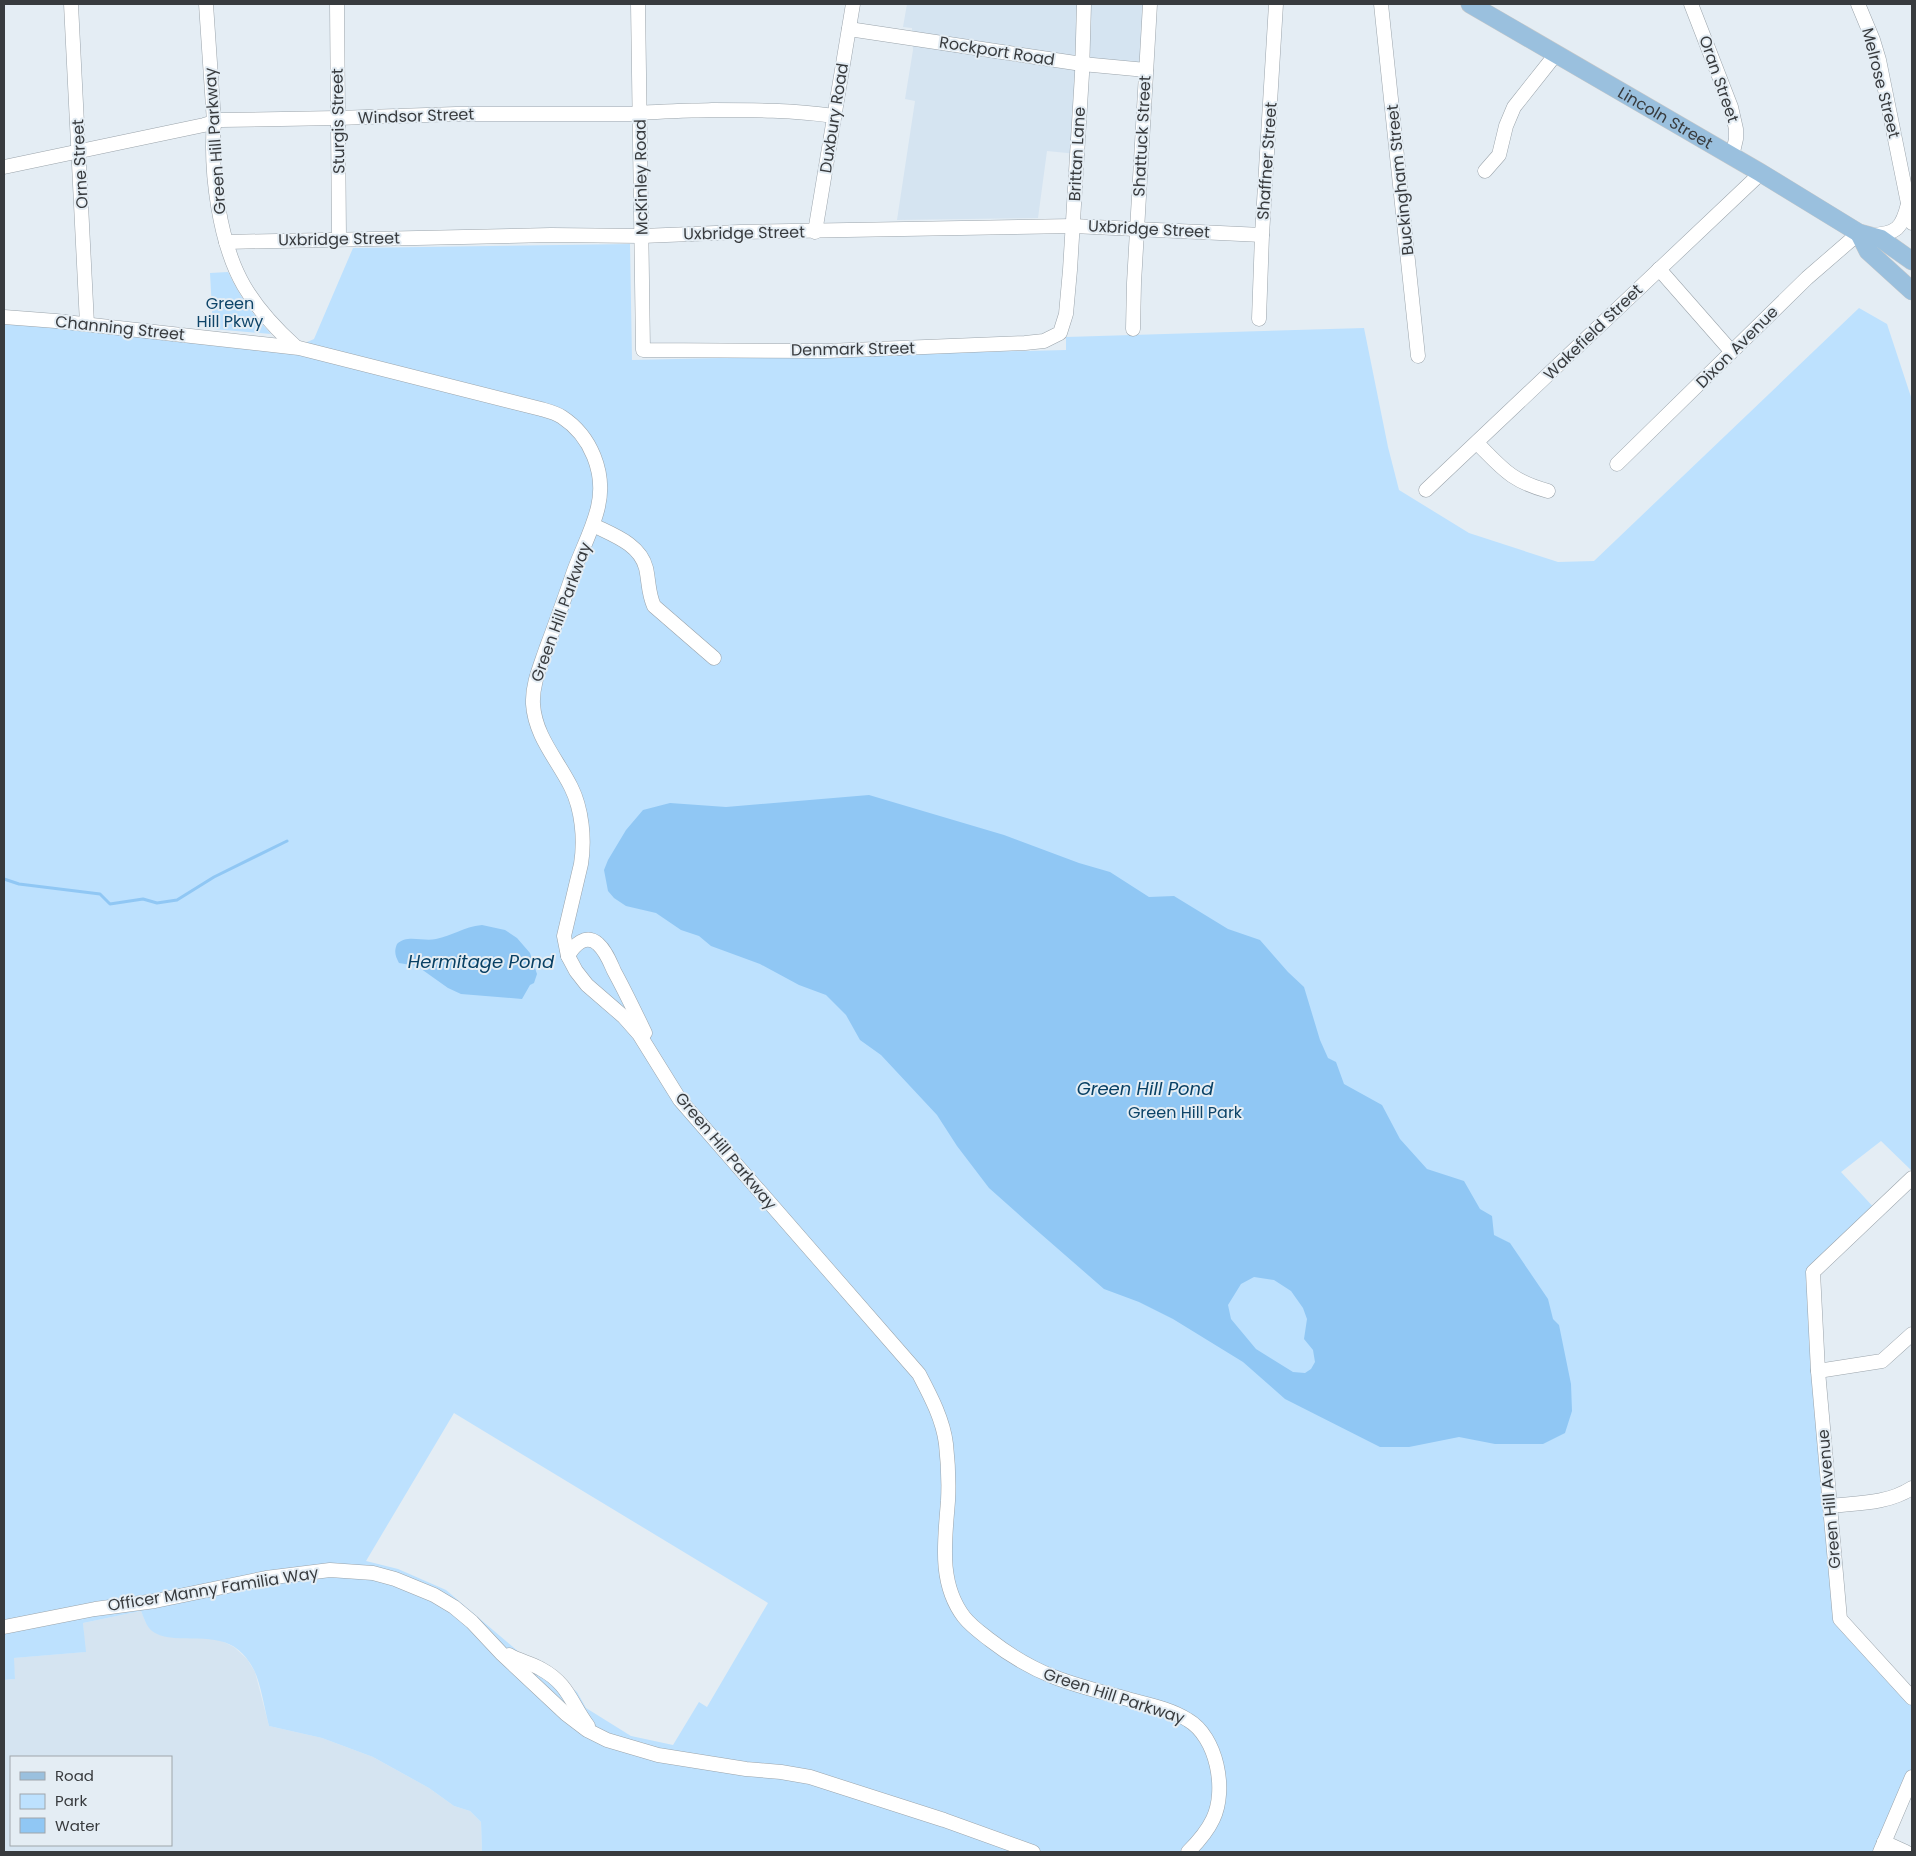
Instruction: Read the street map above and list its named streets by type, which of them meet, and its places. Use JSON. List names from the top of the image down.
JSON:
{
  "streets": {
    "main road": ["Lincoln Street"],
    "street": [
      "Rockport Road",
      "Oran Street",
      "Melrose Street",
      "Windsor Street",
      "Duxbury Road",
      "Sturgis Street",
      "Shattuck Street",
      "Green Hill Parkway",
      "Brittan Lane",
      "Shaffner Street",
      "Orne Street",
      "McKinley Road",
      "Buckingham Street",
      "Uxbridge Street",
      "Channing Street",
      "Wakefield Street",
      "Dixon Avenue",
      "Denmark Street",
      "Green Hill Avenue",
      "Officer Manny Familia Way"
    ]
  },
  "crossings": [
    ["Rockport Road", "Duxbury Road"],
    ["Rockport Road", "Shattuck Street"],
    ["Rockport Road", "Brittan Lane"],
    ["Oran Street", "Lincoln Street"],
    ["Windsor Street", "Duxbury Road"],
    ["Windsor Street", "Sturgis Street"],
    ["Windsor Street", "Green Hill Parkway"],
    ["Windsor Street", "Orne Street"],
    ["Windsor Street", "McKinley Road"],
    ["Duxbury Road", "Uxbridge Street"],
    ["Lincoln Street", "Wakefield Street"],
    ["Lincoln Street", "Dixon Avenue"],
    ["Sturgis Street", "Uxbridge Street"],
    ["Shattuck Street", "Uxbridge Street"],
    ["Green Hill Parkway", "Uxbridge Street"],
    ["Green Hill Parkway", "Channing Street"],
    ["Brittan Lane", "Uxbridge Street"],
    ["Brittan Lane", "Denmark Street"],
    ["Shaffner Street", "Uxbridge Street"],
    ["Orne Street", "Channing Street"],
    ["McKinley Road", "Uxbridge Street"],
    ["McKinley Road", "Denmark Street"]
  ],
  "water": ["Hermitage Pond", "Green Hill Pond"],
  "parks": ["Green Hill Pkwy", "Green Hill Park"],
  "legend": ["Road", "Park", "Water"]
}
